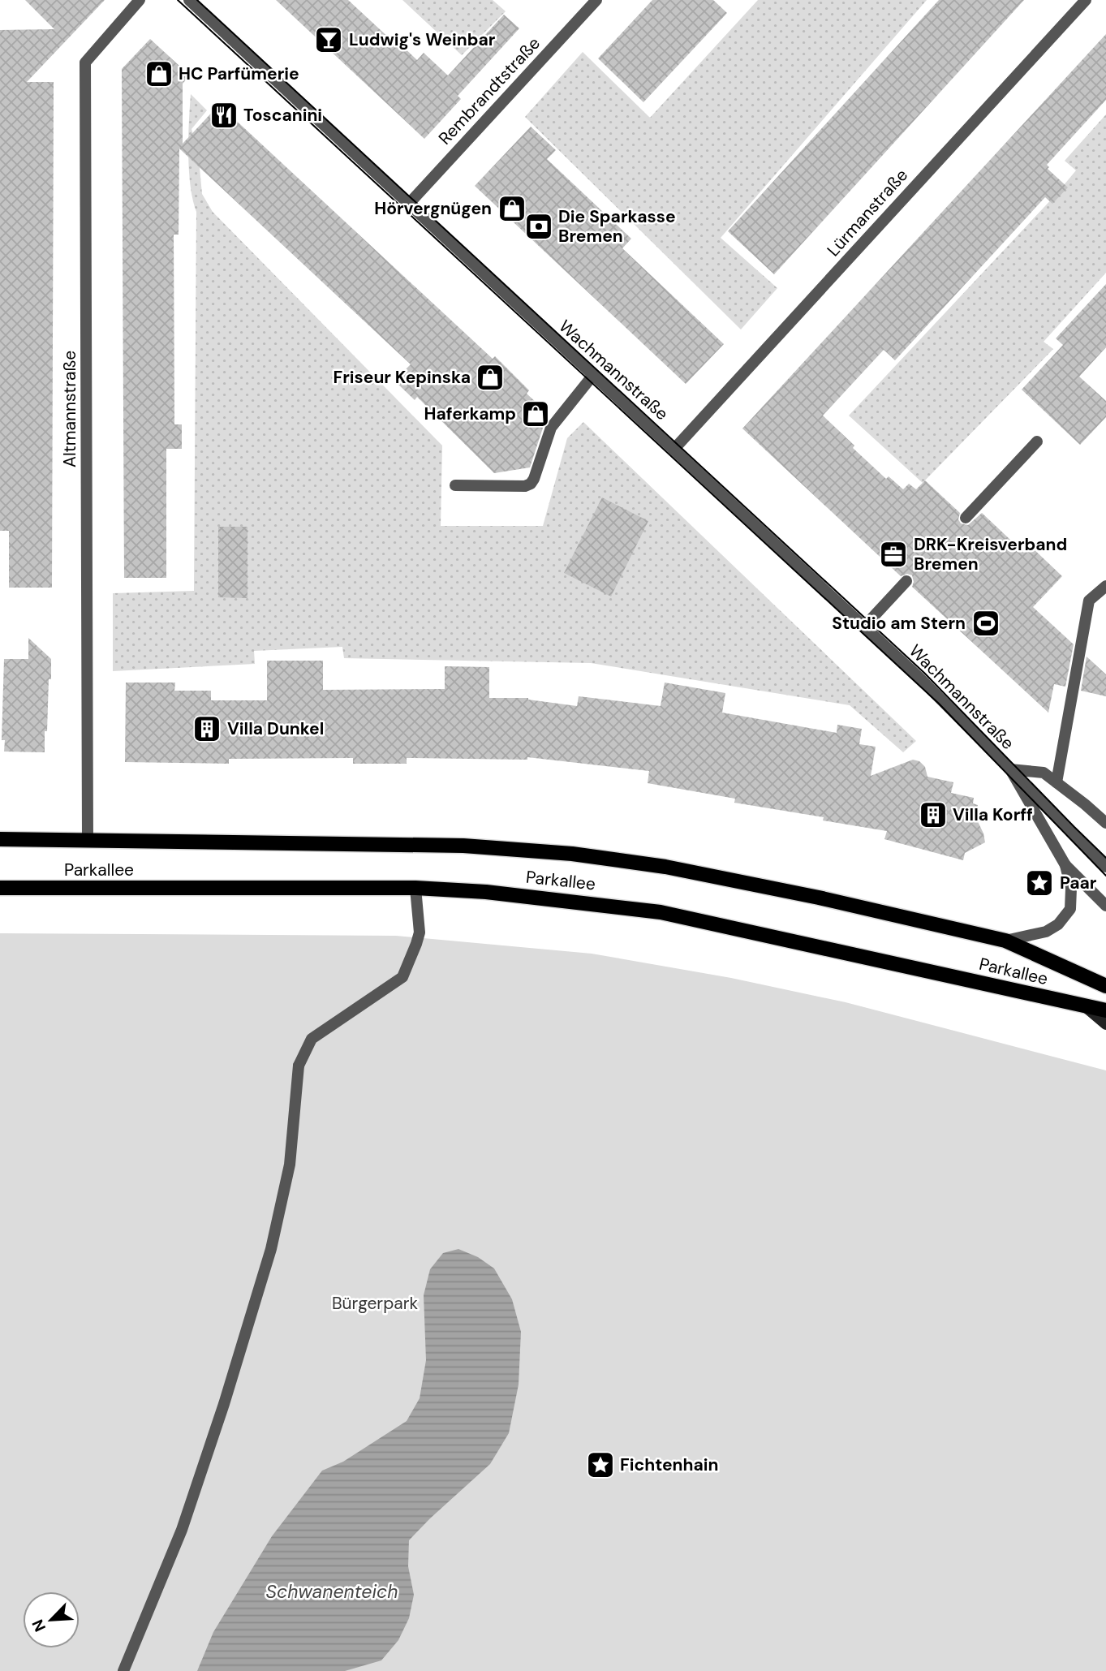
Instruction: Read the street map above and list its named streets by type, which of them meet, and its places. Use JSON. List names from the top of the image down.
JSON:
{
  "streets": {
    "main road": ["Parkallee"],
    "street": [
      "Rembrandtstraße",
      "Lürmanstraße",
      "Wachmannstraße",
      "Altmannstraße"
    ]
  },
  "crossings": [
    ["Rembrandtstraße", "Wachmannstraße"],
    ["Lürmanstraße", "Wachmannstraße"],
    ["Wachmannstraße", "Parkallee"],
    ["Altmannstraße", "Parkallee"]
  ],
  "water": ["Schwanenteich"],
  "parks": ["Bürgerpark"],
  "places": {
    "bar": ["Ludwig's Weinbar"],
    "shop": [
      "HC Parfümerie",
      "Hörvergnügen",
      "Friseur Kepinska",
      "Haferkamp"
    ],
    "restaurant": ["Toscanini"],
    "bank": ["Die Sparkasse Bremen"],
    "office": ["DRK-Kreisverband Bremen"],
    "sports": ["Studio am Stern"],
    "building": ["Villa Dunkel", "Villa Korff"],
    "place": ["Paar", "Fichtenhain"]
  },
  "north": "bottom left"
}
